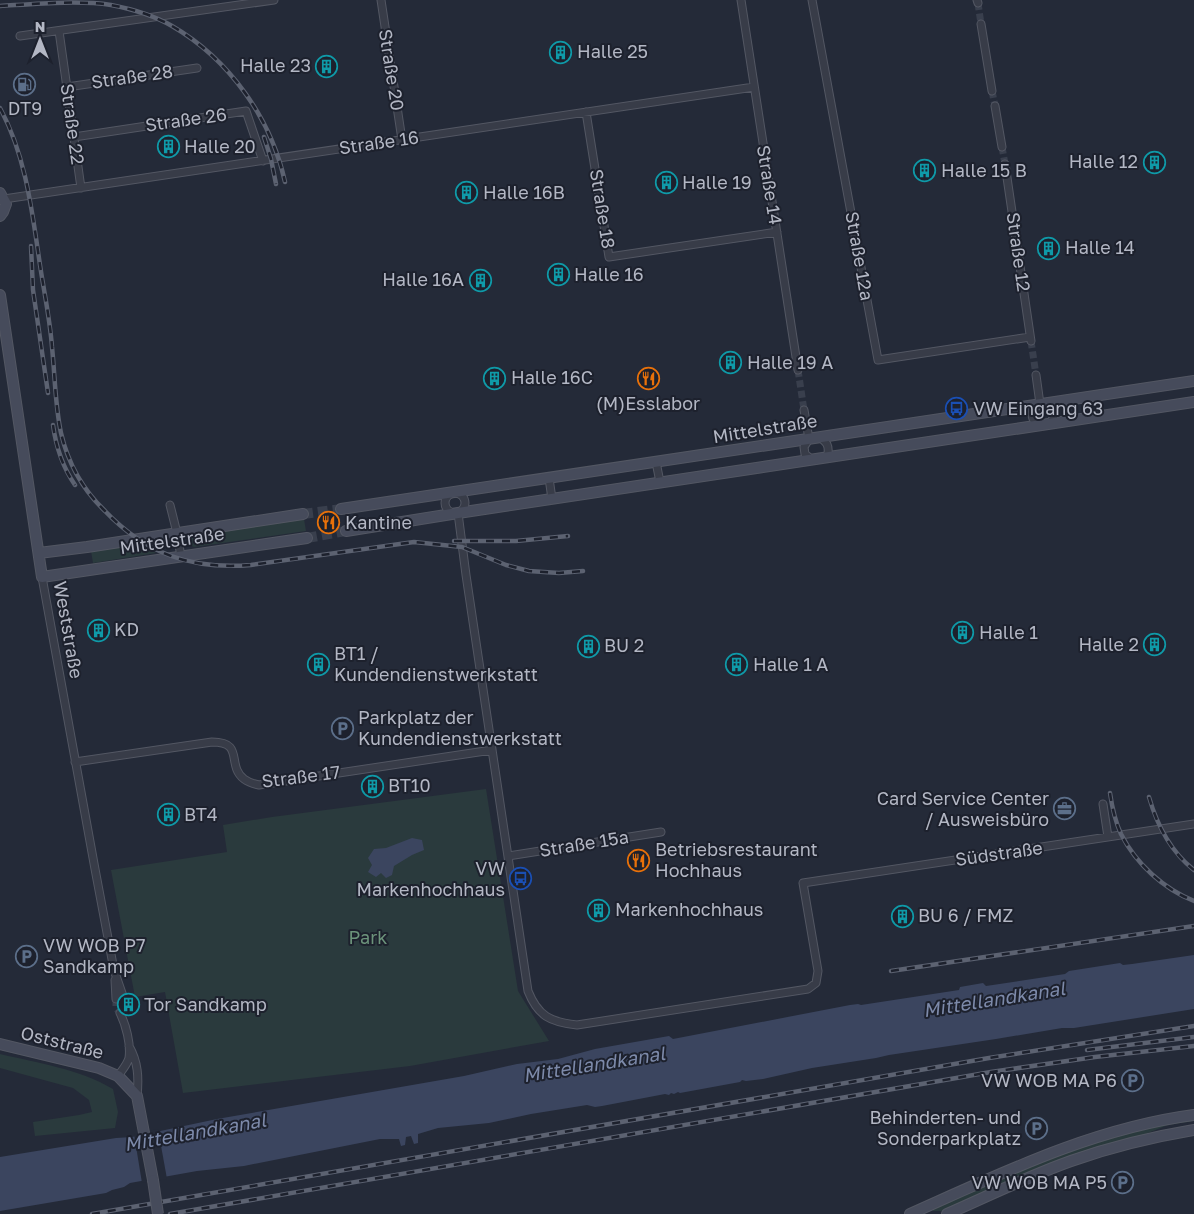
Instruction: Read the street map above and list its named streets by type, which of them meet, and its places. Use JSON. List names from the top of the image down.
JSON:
{
  "streets": {
    "street": [
      "Straße 20",
      "Straße 28",
      "Straße 26",
      "Straße 22",
      "Straße 16",
      "Straße 14",
      "Straße 18",
      "Straße 12",
      "Straße 12a",
      "Mittelstraße",
      "Weststraße",
      "Straße 17",
      "Straße 15a",
      "Südstraße",
      "Oststraße"
    ]
  },
  "crossings": [
    ["Straße 20", "Straße 16"],
    ["Straße 28", "Straße 22"],
    ["Straße 26", "Straße 22"],
    ["Straße 26", "Straße 16"],
    ["Straße 22", "Straße 16"],
    ["Straße 16", "Straße 14"],
    ["Straße 16", "Straße 18"],
    ["Straße 14", "Straße 18"],
    ["Straße 12", "Straße 12a"],
    ["Mittelstraße", "Weststraße"],
    ["Weststraße", "Straße 17"],
    ["Straße 15a", "Südstraße"]
  ],
  "water": ["Mittellandkanal"],
  "parks": ["Park"],
  "places": {
    "building": [
      "Halle 25",
      "Halle 23",
      "Halle 20",
      "Halle 12",
      "Halle 15 B",
      "Halle 19",
      "Halle 16B",
      "Halle 14",
      "Halle 16",
      "Halle 16A",
      "Halle 19 A",
      "Halle 16C",
      "KD",
      "Halle 1",
      "Halle 2",
      "BU 2",
      "BT1 / Kundendienstwerkstatt",
      "Halle 1 A",
      "BT10",
      "BT4",
      "Markenhochhaus",
      "BU 6 / FMZ",
      "Tor Sandkamp"
    ],
    "fuel station": ["DT9"],
    "restaurant": ["(M)Esslabor", "Kantine", "Betriebsrestaurant Hochhaus"],
    "bus stop": ["VW Eingang 63", "VW Markenhochhaus"],
    "parking": [
      "Parkplatz der Kundendienstwerkstatt",
      "VW WOB P7 Sandkamp",
      "VW WOB MA P6",
      "Behinderten- und Sonderparkplatz",
      "VW WOB MA P5"
    ],
    "office": ["Card Service Center / Ausweisbüro"]
  },
  "north": "top"
}
